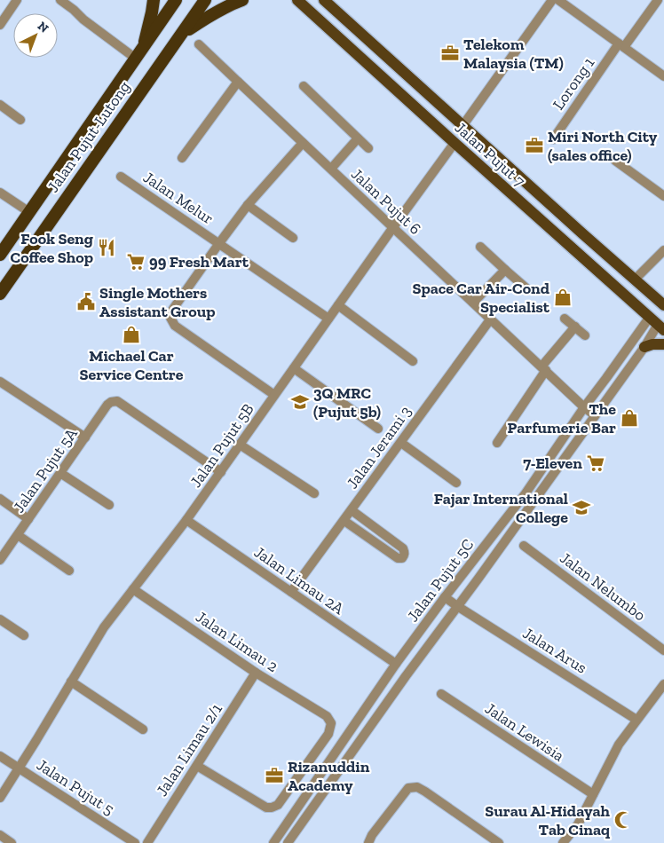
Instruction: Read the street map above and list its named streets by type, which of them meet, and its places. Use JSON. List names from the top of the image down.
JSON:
{
  "streets": {
    "highway": ["Jalan Pujut-Lutong"],
    "main road": ["Jalan Pujut 7"],
    "street": [
      "Lorong 1",
      "Jalan Melur",
      "Jalan Pujut 6",
      "Jalan Pujut 5B",
      "Jalan Jerami 3",
      "Jalan Pujut 5A",
      "Jalan Limau 2A",
      "Jalan Pujut 5C",
      "Jalan Nelumbo",
      "Jalan Limau 2",
      "Jalan Arus",
      "Jalan Lewisia",
      "Jalan Limau 2/1",
      "Jalan Pujut 5"
    ]
  },
  "crossings": [
    ["Jalan Pujut 7", "Jalan Pujut 5B"],
    ["Jalan Pujut 7", "Jalan Pujut 5C"],
    ["Jalan Melur", "Jalan Pujut 5B"],
    ["Jalan Pujut 6", "Jalan Pujut 5B"],
    ["Jalan Pujut 6", "Jalan Jerami 3"],
    ["Jalan Pujut 6", "Jalan Pujut 5C"],
    ["Jalan Pujut 5B", "Jalan Pujut 5A"],
    ["Jalan Pujut 5B", "Jalan Limau 2A"],
    ["Jalan Pujut 5B", "Jalan Limau 2"],
    ["Jalan Pujut 5B", "Jalan Pujut 5"],
    ["Jalan Jerami 3", "Jalan Limau 2A"],
    ["Jalan Limau 2A", "Jalan Pujut 5C"],
    ["Jalan Pujut 5C", "Jalan Arus"],
    ["Jalan Limau 2", "Jalan Limau 2/1"]
  ],
  "places": {
    "office": ["Telekom Malaysia (TM)", "Miri North City (sales office)", "Rizanuddin Academy"],
    "restaurant": ["Fook Seng Coffee Shop"],
    "supermarket": ["99 Fresh Mart", "7-Eleven"],
    "shop": ["Space Car Air-Cond Specialist", "Michael Car Service Centre", "The Parfumerie Bar"],
    "public building": ["Single Mothers Assistant Group"],
    "school or university": ["3Q MRC (Pujut 5b)", "Fajar International College"],
    "mosque": ["Surau Al-Hidayah Tab Cinaq"]
  },
  "north": "top right"
}
